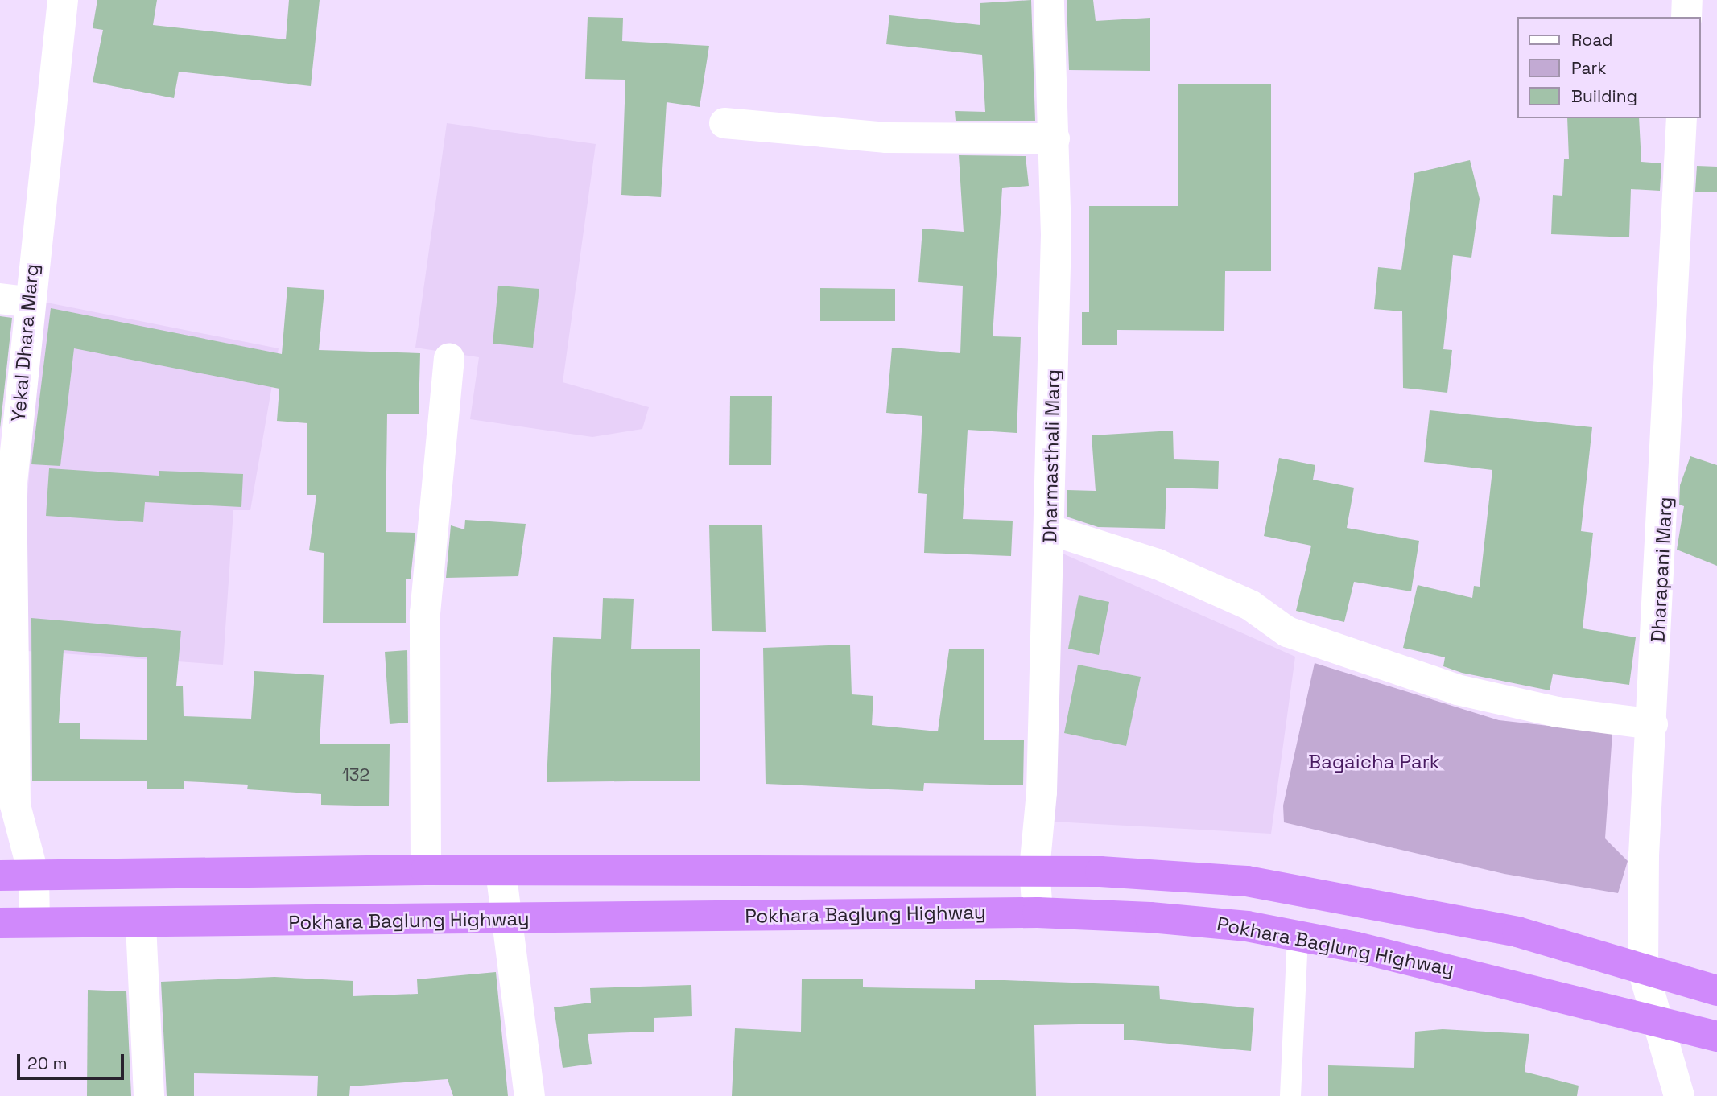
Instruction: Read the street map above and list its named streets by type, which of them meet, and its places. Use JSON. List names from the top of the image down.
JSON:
{
  "streets": {
    "highway": ["Pokhara Baglung Highway"],
    "street": ["Yekal Dhara Marg", "Dharmasthali Marg", "Dharapani Marg"]
  },
  "crossings": [
    ["Yekal Dhara Marg", "Pokhara Baglung Highway"],
    ["Dharmasthali Marg", "Pokhara Baglung Highway"],
    ["Dharapani Marg", "Pokhara Baglung Highway"]
  ],
  "parks": ["Bagaicha Park"],
  "house_numbers": ["132"],
  "legend": ["Road", "Park", "Building"],
  "scale_bar": "20 m"
}
